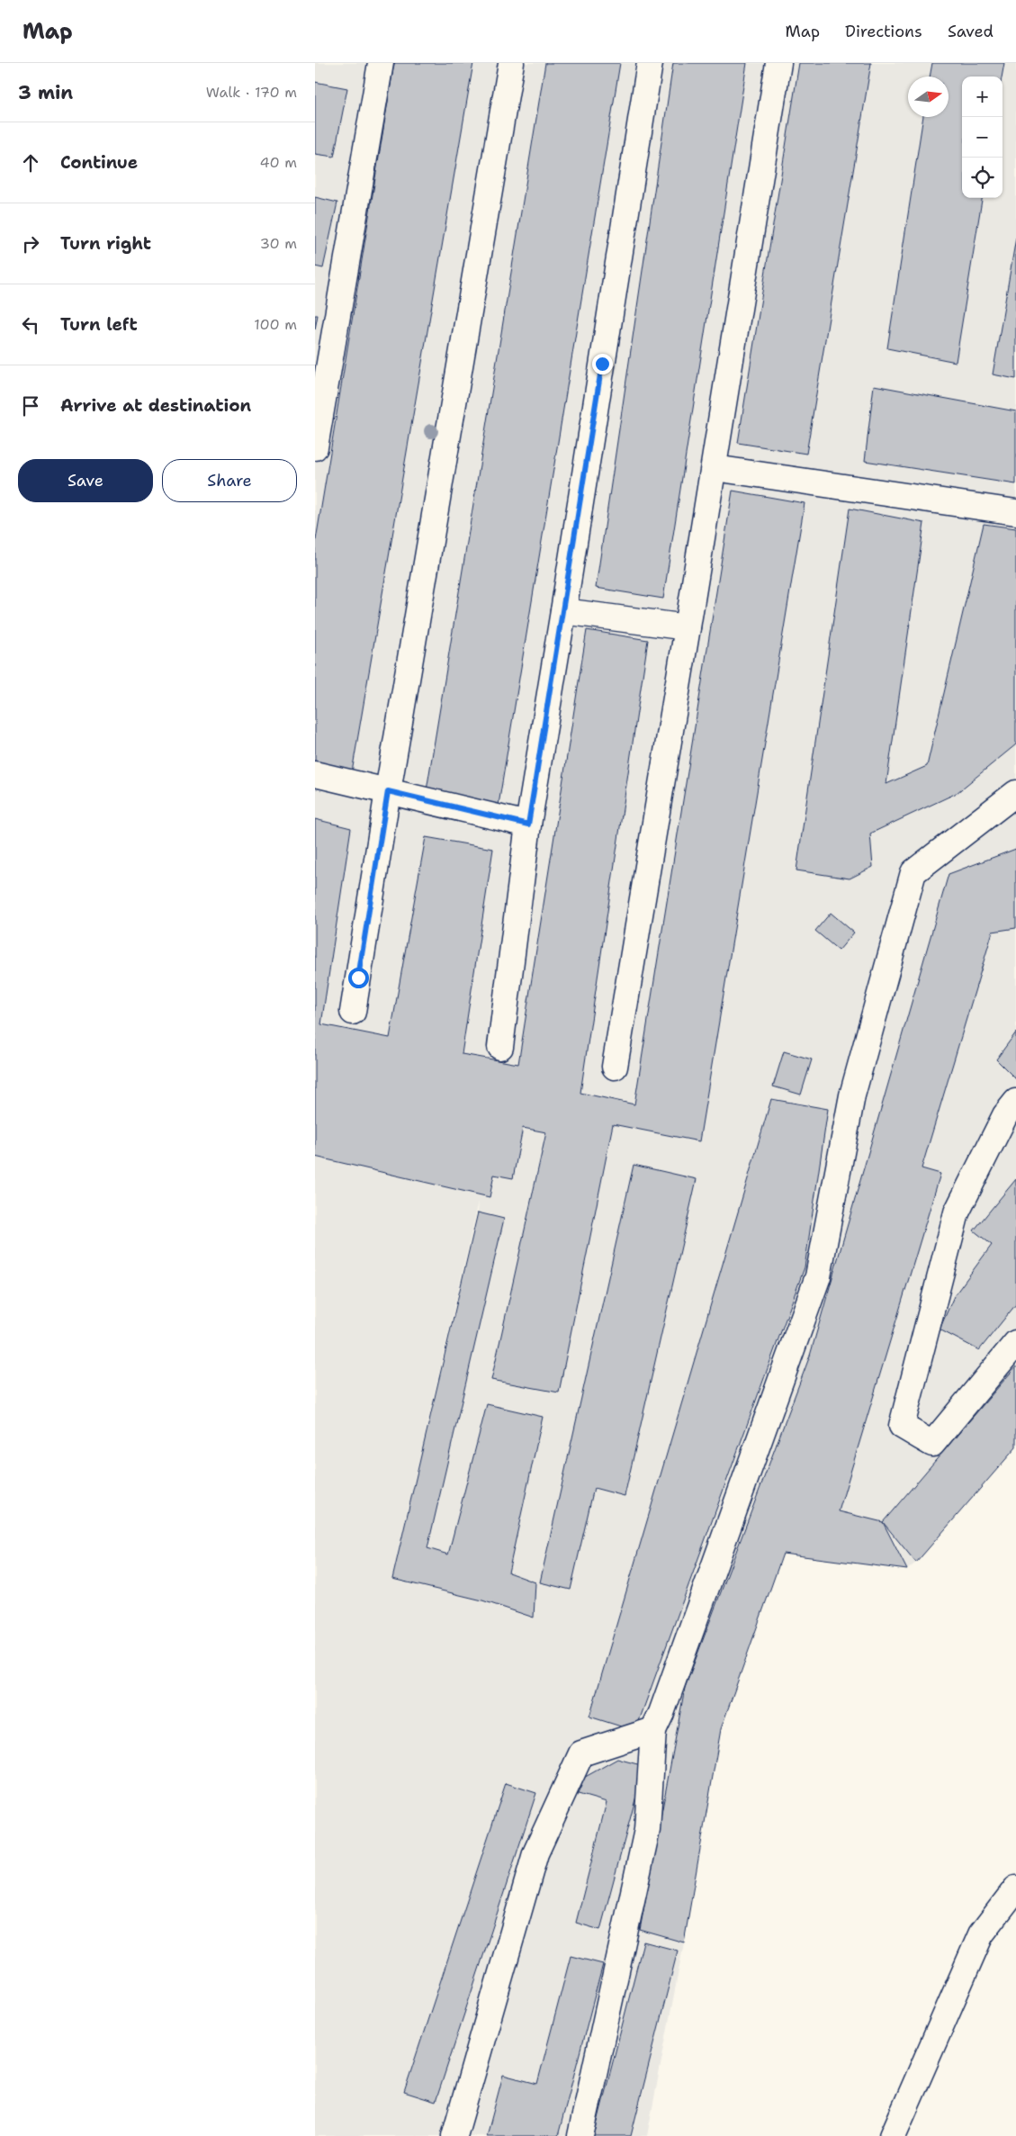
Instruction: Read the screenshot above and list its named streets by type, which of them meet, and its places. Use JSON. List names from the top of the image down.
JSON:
{
  "north": "right",
  "page": {
    "header": "Map",
    "nav": ["Map", "Directions", "Saved"],
    "heading": ["3 min", "Walk · 170 m"],
    "map_buttons": ["+", "−"],
    "list": [
      ["Continue", "40 m"],
      ["Turn right", "30 m"],
      ["Turn left", "100 m"],
      "Arrive at destination"
    ],
    "buttons": ["Save", "Share"]
  }
}
